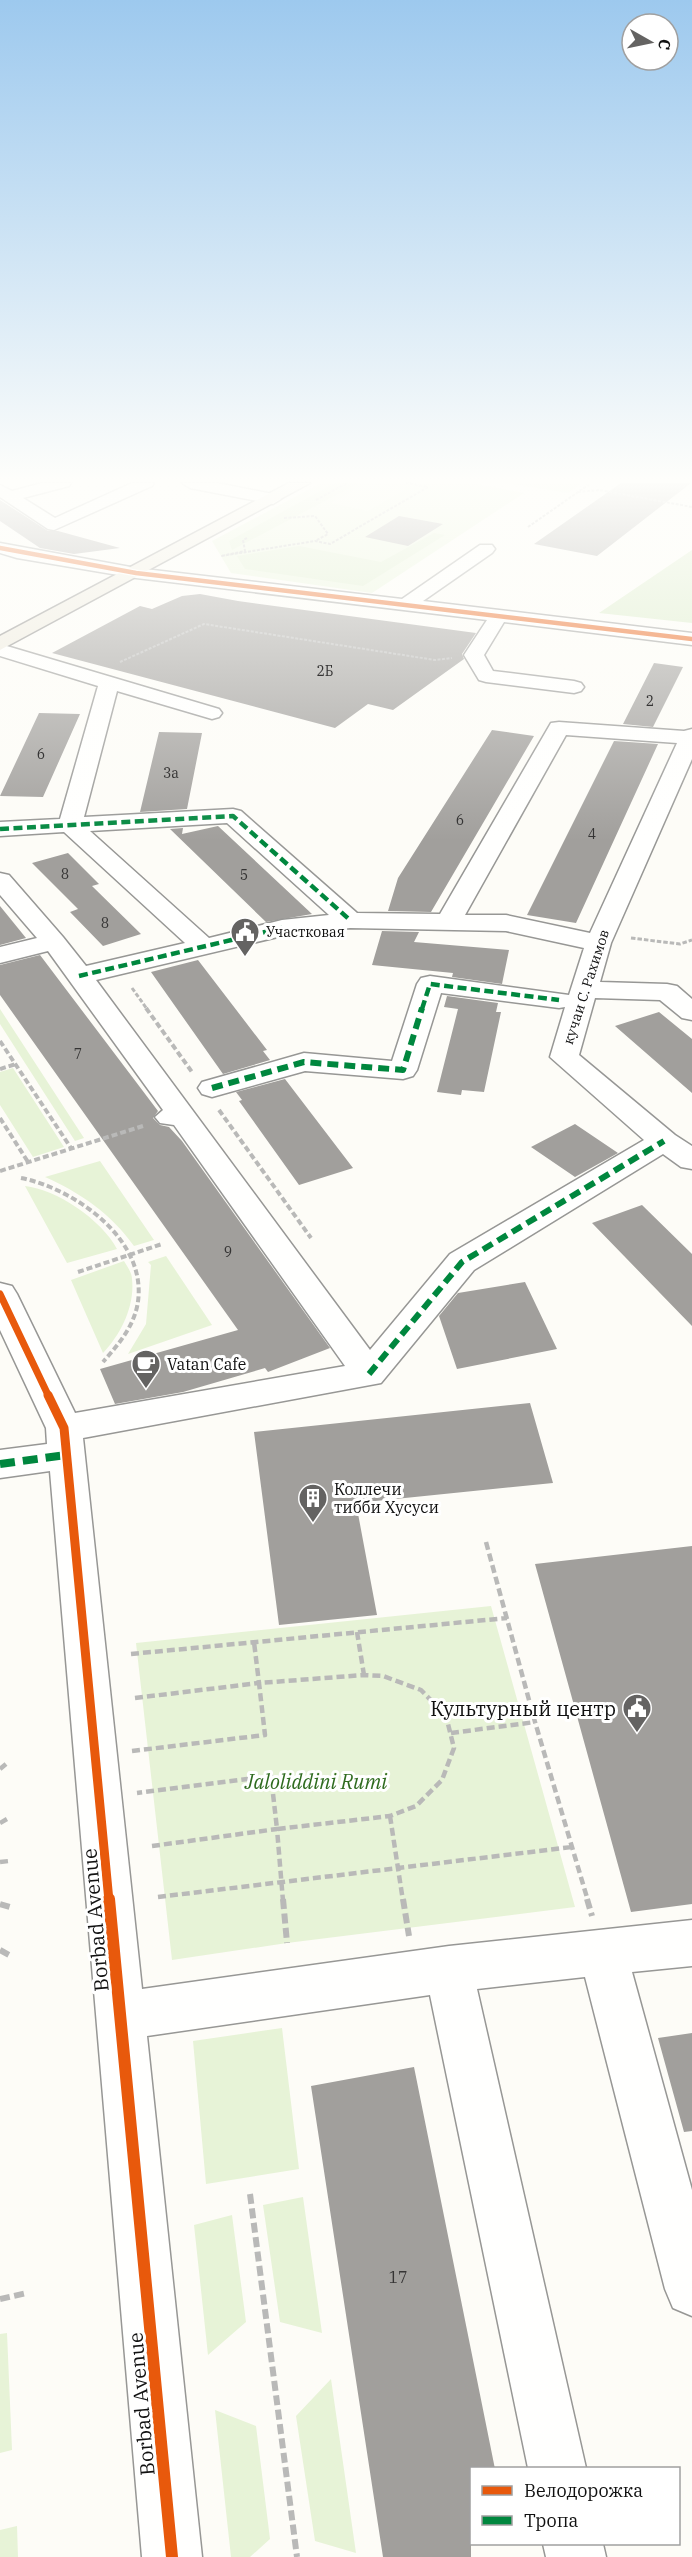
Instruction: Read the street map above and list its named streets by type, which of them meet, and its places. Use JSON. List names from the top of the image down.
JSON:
{
  "streets": {
    "street": ["кучаи С. Рахимов", "Borbad Avenue"]
  },
  "parks": ["Jaloliddini Rumi"],
  "places": {
    "public building": ["Участковая", "Культурный центр"],
    "cafe": ["Vatan Cafe"],
    "building": ["Коллечи тибби Хусуси"]
  },
  "house_numbers": [
    "2Б",
    "2",
    "6",
    "3а",
    "6",
    "4",
    "8",
    "5",
    "8",
    "7",
    "9",
    "17"
  ],
  "legend": ["Велодорожка", "Тропа"],
  "north": "right"
}
